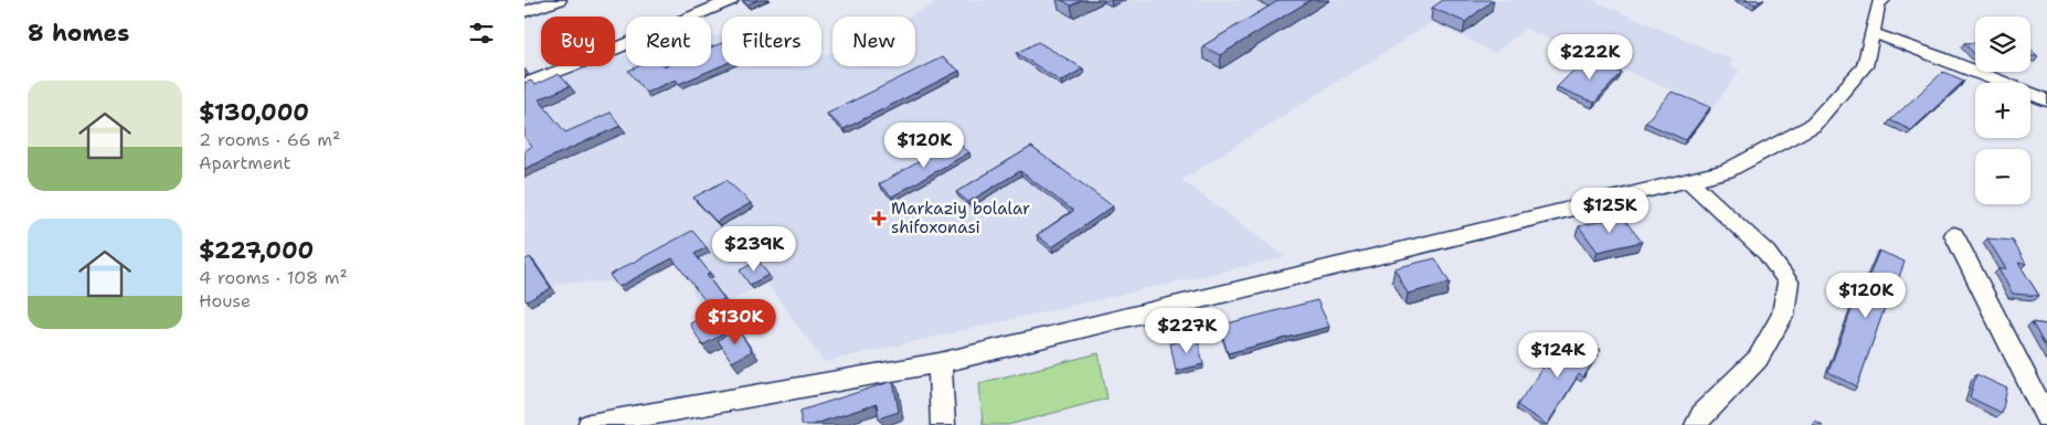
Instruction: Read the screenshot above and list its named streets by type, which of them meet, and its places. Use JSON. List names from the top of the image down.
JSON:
{
  "places": {
    "health": ["Markaziy bolalar shifoxonasi"]
  },
  "page": {
    "heading": "8 homes",
    "map_buttons": ["+", "−"],
    "chip": [
      "Buy",
      "Rent",
      "Filters",
      "New"
    ],
    "price": [
      "$222K",
      "$120K",
      "$125K",
      "$239K",
      "$120K",
      "$130K",
      "$227K",
      "$124K"
    ],
    "list": [
      {
        "name": "$130,000",
        "note": "2 rooms · 66 m² · Apartment"
      },
      {
        "name": "$227,000",
        "note": "4 rooms · 108 m² · House"
      }
    ]
  }
}
